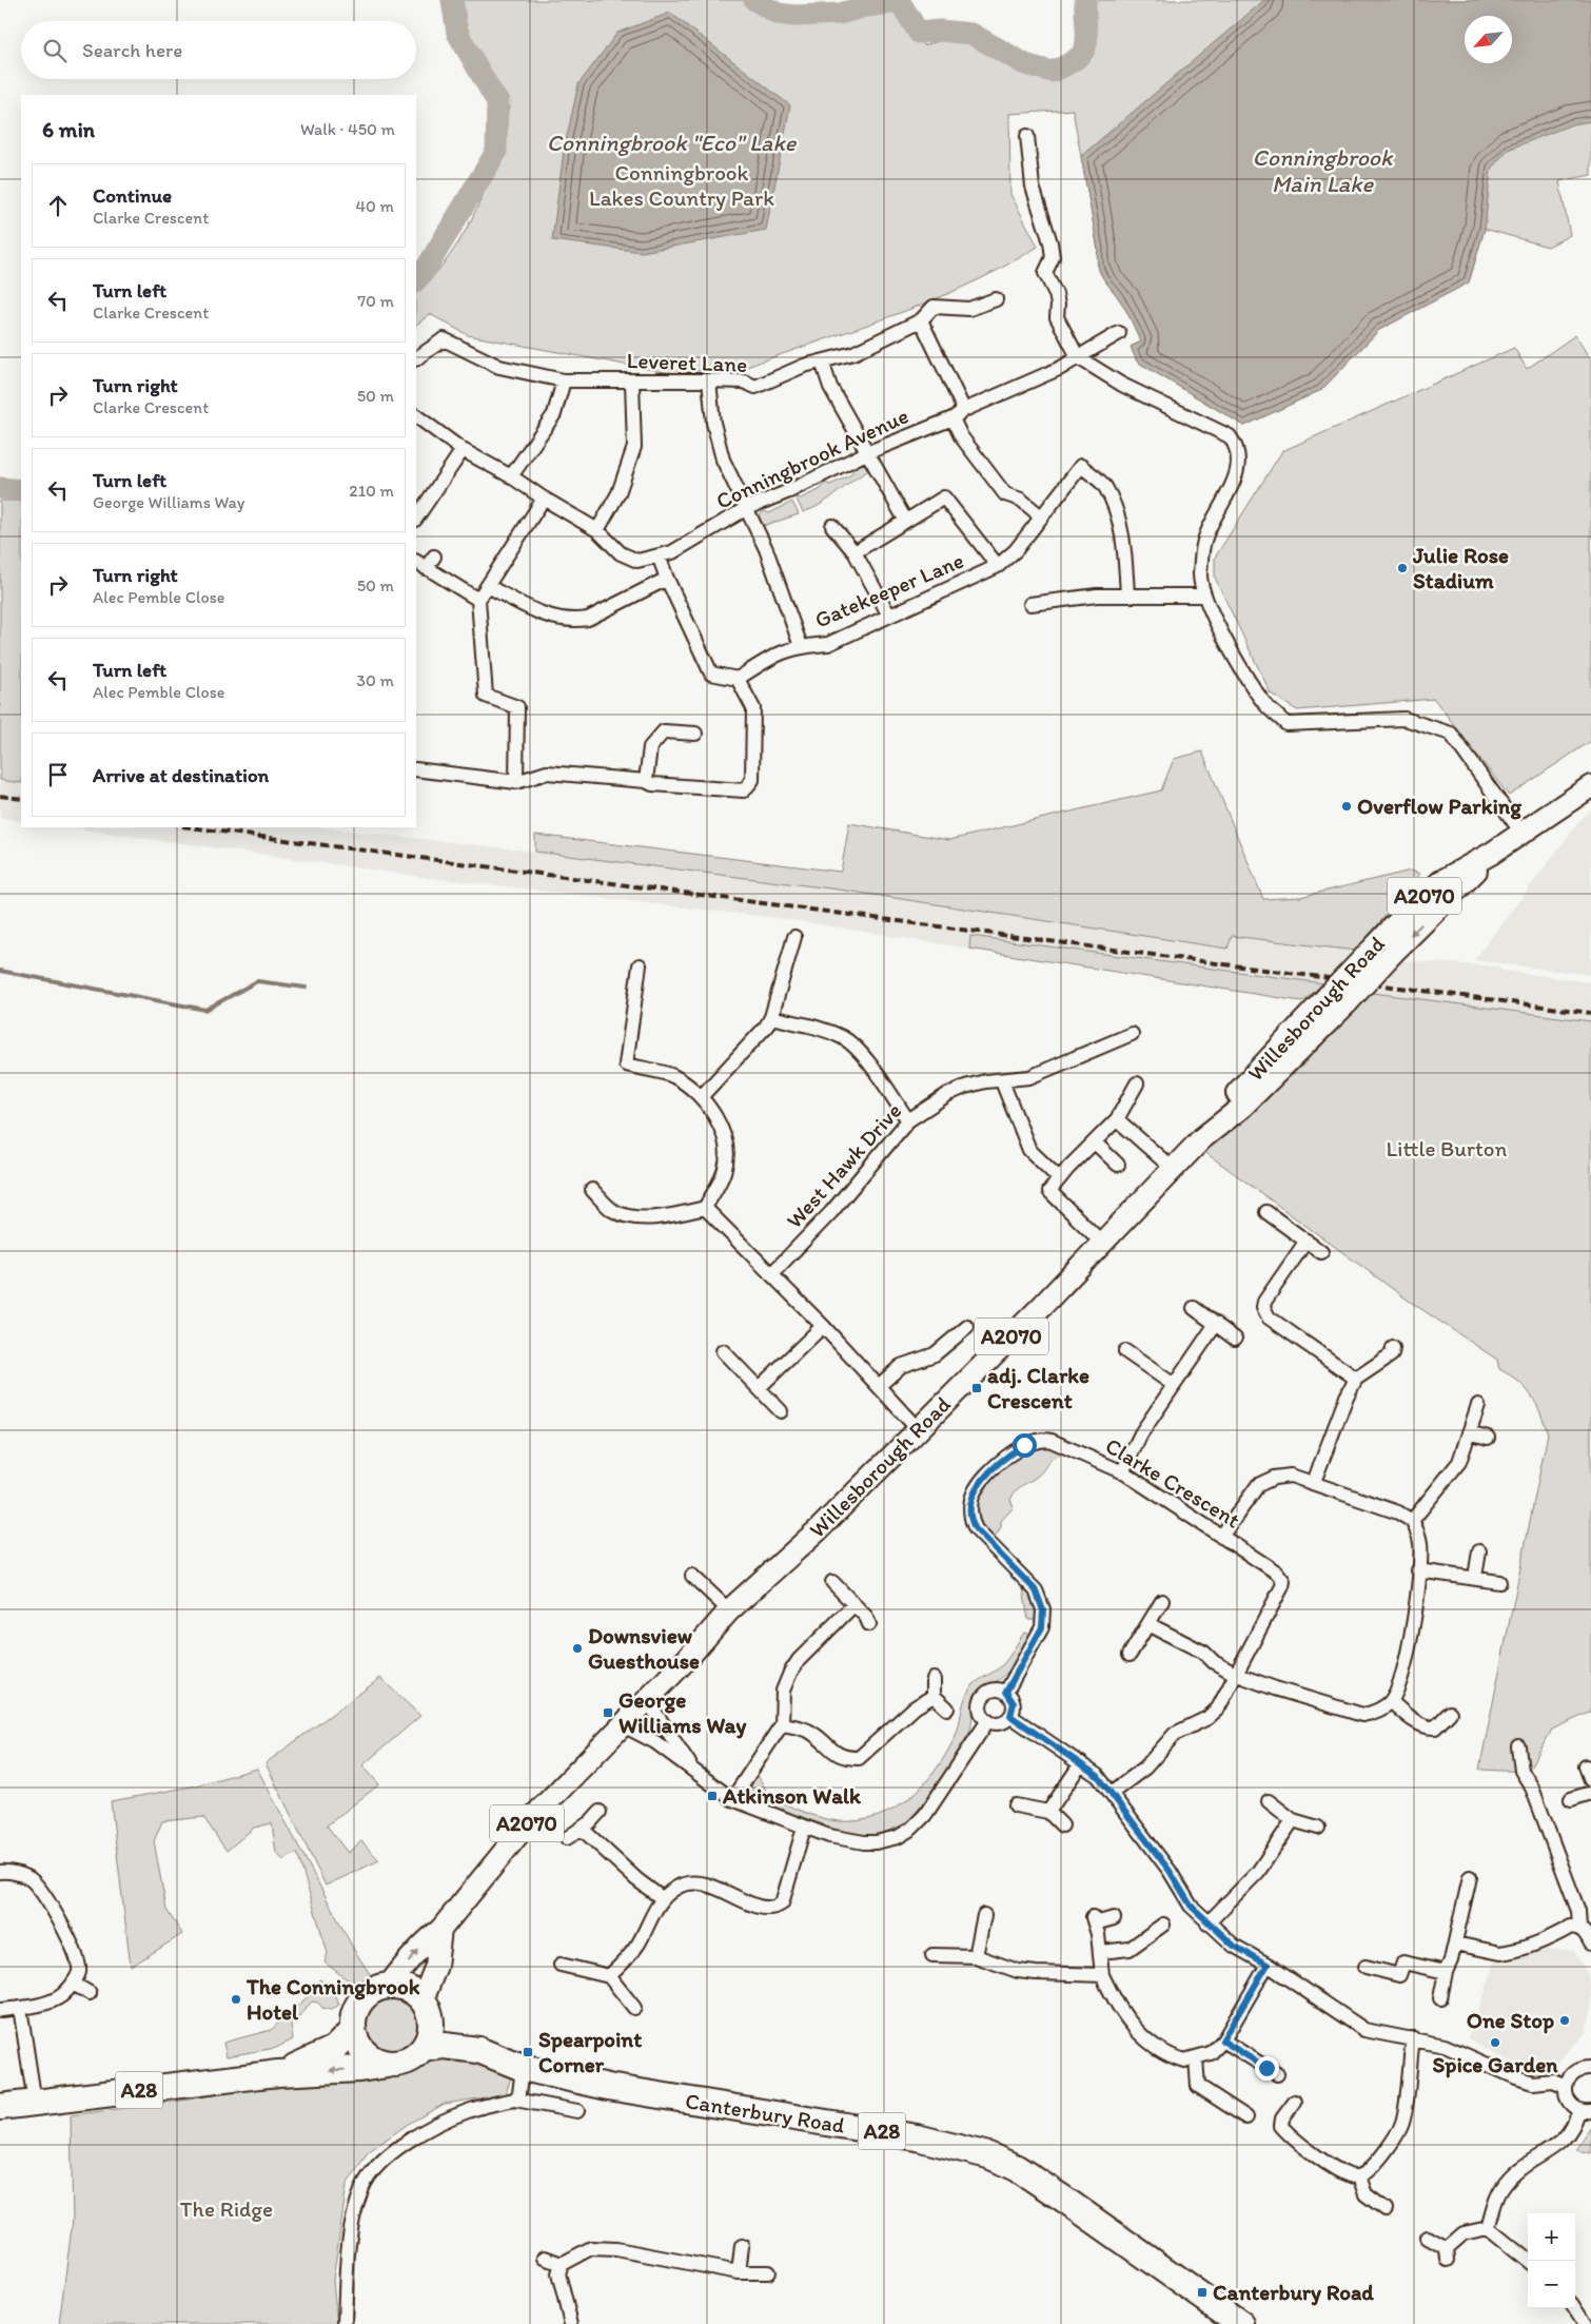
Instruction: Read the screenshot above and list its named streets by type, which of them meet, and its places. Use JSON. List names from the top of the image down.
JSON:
{
  "streets": {
    "highway": ["A28", "Canterbury Road"],
    "main road": ["A2070", "Willesborough Road"],
    "street": [
      "Leveret Lane",
      "Conningbrook Avenue",
      "Gatekeeper Lane",
      "West Hawk Drive",
      "Clarke Crescent"
    ]
  },
  "crossings": [
    ["A2070", "Willesborough Road"],
    ["A2070", "A28"],
    ["A2070", "Canterbury Road"],
    ["A28", "Canterbury Road"]
  ],
  "water": ["Conningbrook \"Eco\" Lake", "Conningbrook Main Lake"],
  "parks": ["Conningbrook Lakes Country Park", "Little Burton", "The Ridge"],
  "places": {
    "other": [
      "Julie Rose Stadium",
      "Overflow Parking",
      "Downsview Guesthouse",
      "The Conningbrook Hotel",
      "One Stop",
      "Spice Garden"
    ],
    "transit": [
      "adj. Clarke Crescent",
      "George Williams Way",
      "Atkinson Walk",
      "Spearpoint Corner",
      "Canterbury Road"
    ]
  },
  "north": "bottom left",
  "page": {
    "search": "Search here",
    "heading": ["6 min", "Walk · 450 m"],
    "list": [
      ["Continue", "Clarke Crescent", "40 m"],
      ["Turn left", "Clarke Crescent", "70 m"],
      ["Turn right", "Clarke Crescent", "50 m"],
      ["Turn left", "George Williams Way", "210 m"],
      ["Turn right", "Alec Pemble Close", "50 m"],
      ["Turn left", "Alec Pemble Close", "30 m"],
      "Arrive at destination"
    ],
    "map_buttons": ["+", "−"]
  }
}
